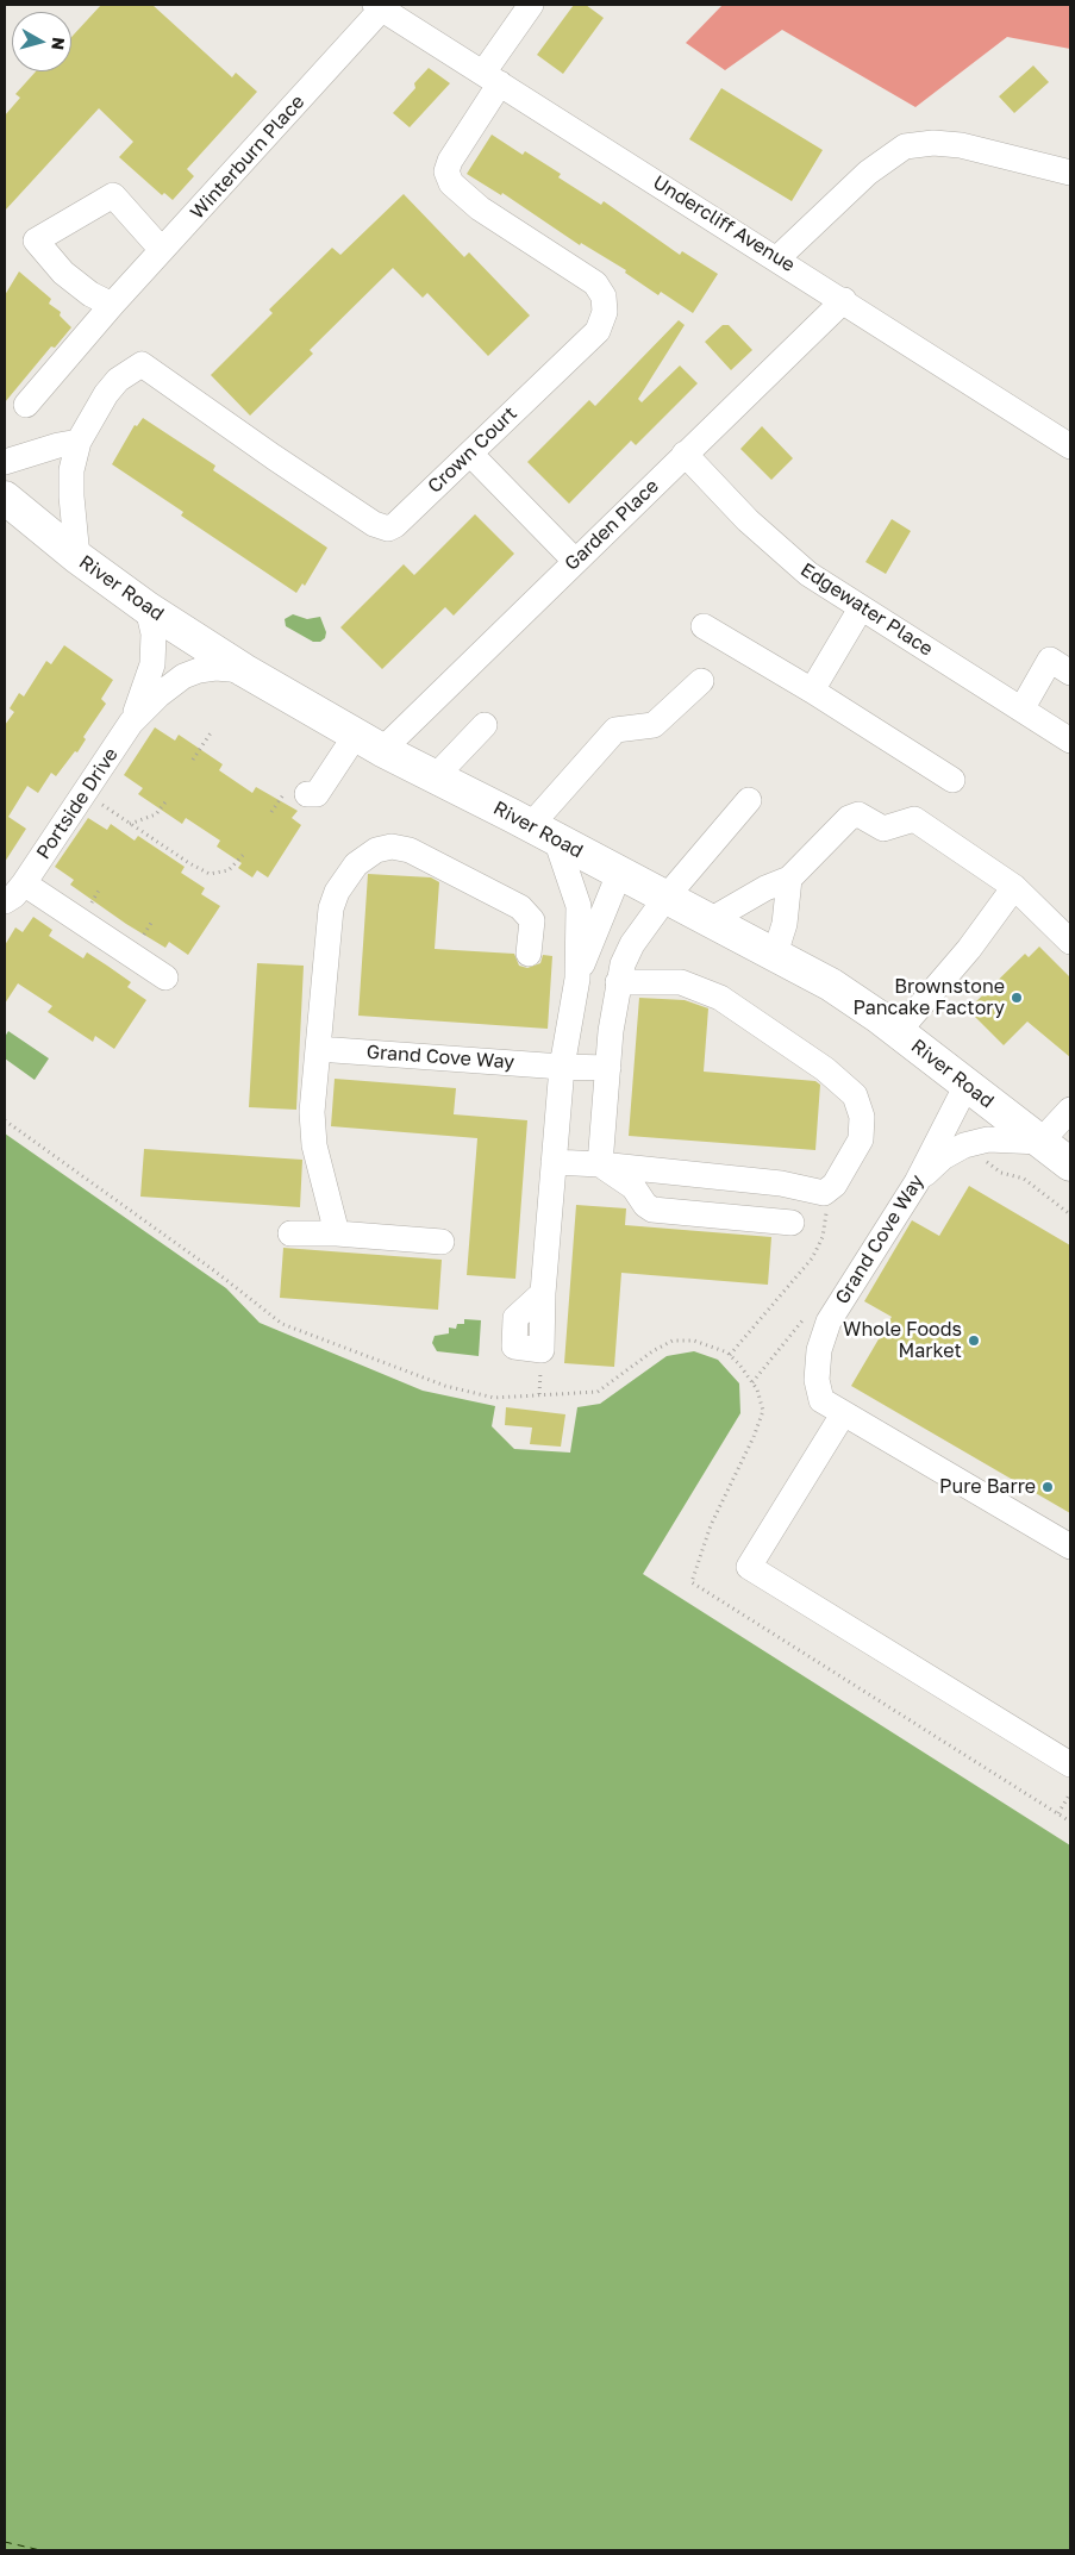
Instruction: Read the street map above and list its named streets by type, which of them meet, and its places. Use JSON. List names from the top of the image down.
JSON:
{
  "streets": {
    "main road": ["River Road"],
    "street": [
      "Winterburn Place",
      "Undercliff Avenue",
      "Crown Court",
      "Garden Place",
      "Edgewater Place",
      "Portside Drive",
      "Grand Cove Way"
    ]
  },
  "crossings": [
    ["Winterburn Place", "Undercliff Avenue"],
    ["Undercliff Avenue", "Crown Court"],
    ["Undercliff Avenue", "Garden Place"],
    ["Crown Court", "River Road"],
    ["Garden Place", "River Road"],
    ["Garden Place", "Edgewater Place"],
    ["River Road", "Portside Drive"],
    ["River Road", "Grand Cove Way"]
  ],
  "places": ["Brownstone Pancake Factory", "Whole Foods Market", "Pure Barre"],
  "north": "right"
}
